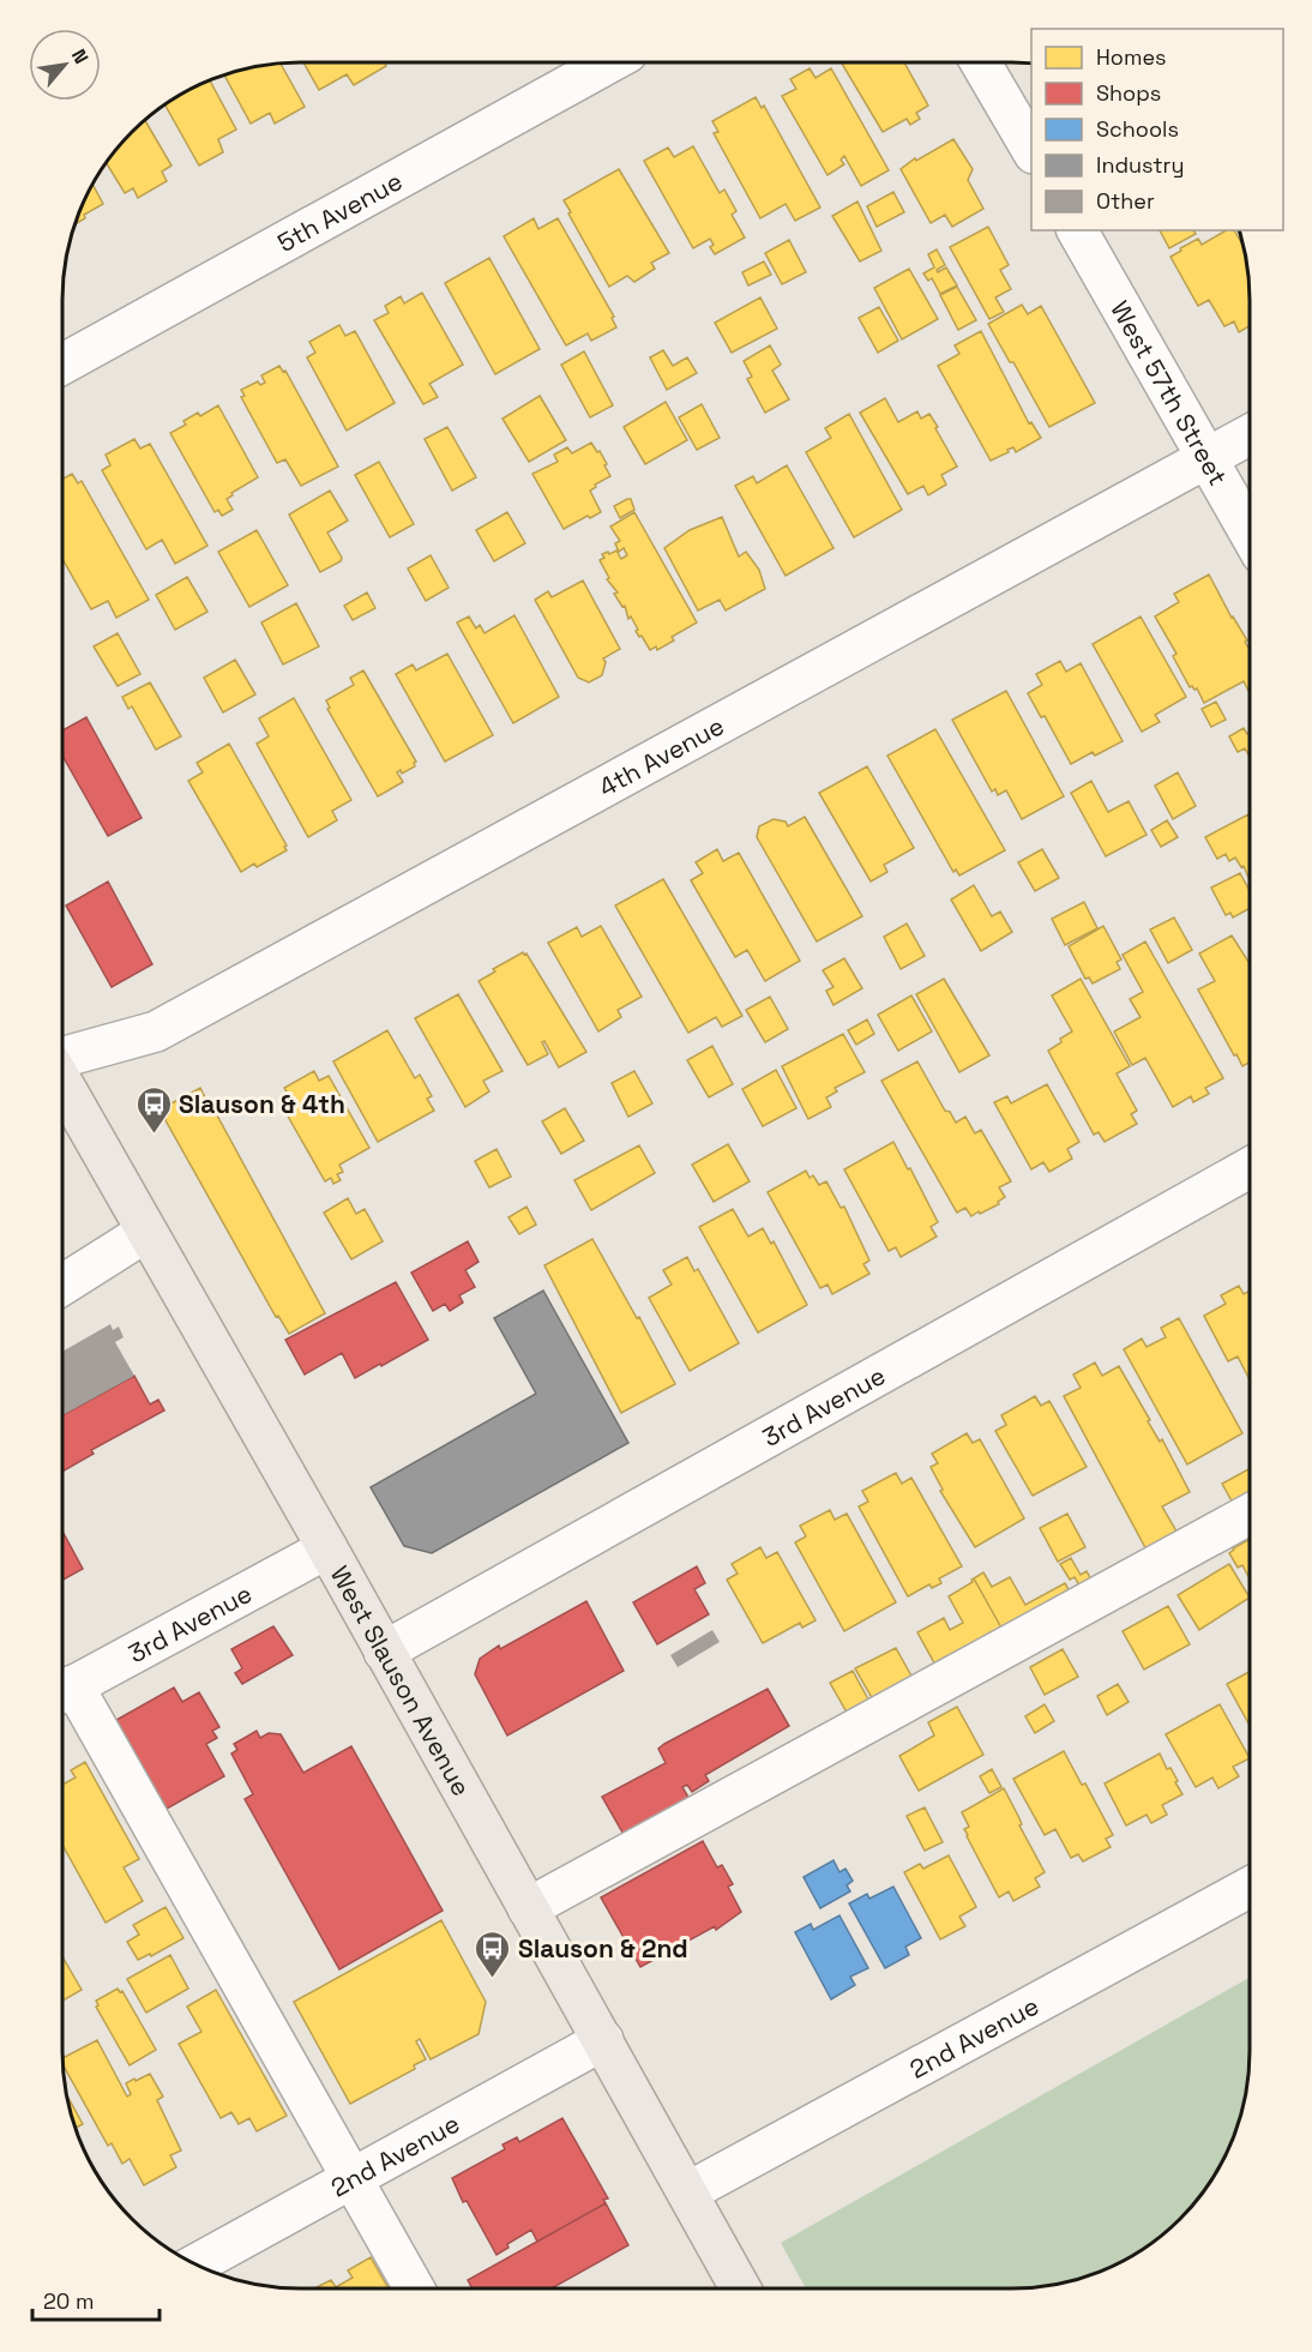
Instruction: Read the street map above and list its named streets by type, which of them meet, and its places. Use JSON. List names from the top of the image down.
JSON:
{
  "streets": {
    "main road": ["West Slauson Avenue"],
    "street": [
      "5th Avenue",
      "West 57th Street",
      "4th Avenue",
      "3rd Avenue",
      "2nd Avenue"
    ]
  },
  "crossings": [
    ["West 57th Street", "4th Avenue"],
    ["3rd Avenue", "West Slauson Avenue"],
    ["West Slauson Avenue", "2nd Avenue"]
  ],
  "places": {
    "bus stop": ["Slauson & 4th", "Slauson & 2nd"]
  },
  "legend": [
    "Homes",
    "Shops",
    "Schools",
    "Industry",
    "Other"
  ],
  "scale_bar": "20 m",
  "north": "top right"
}
